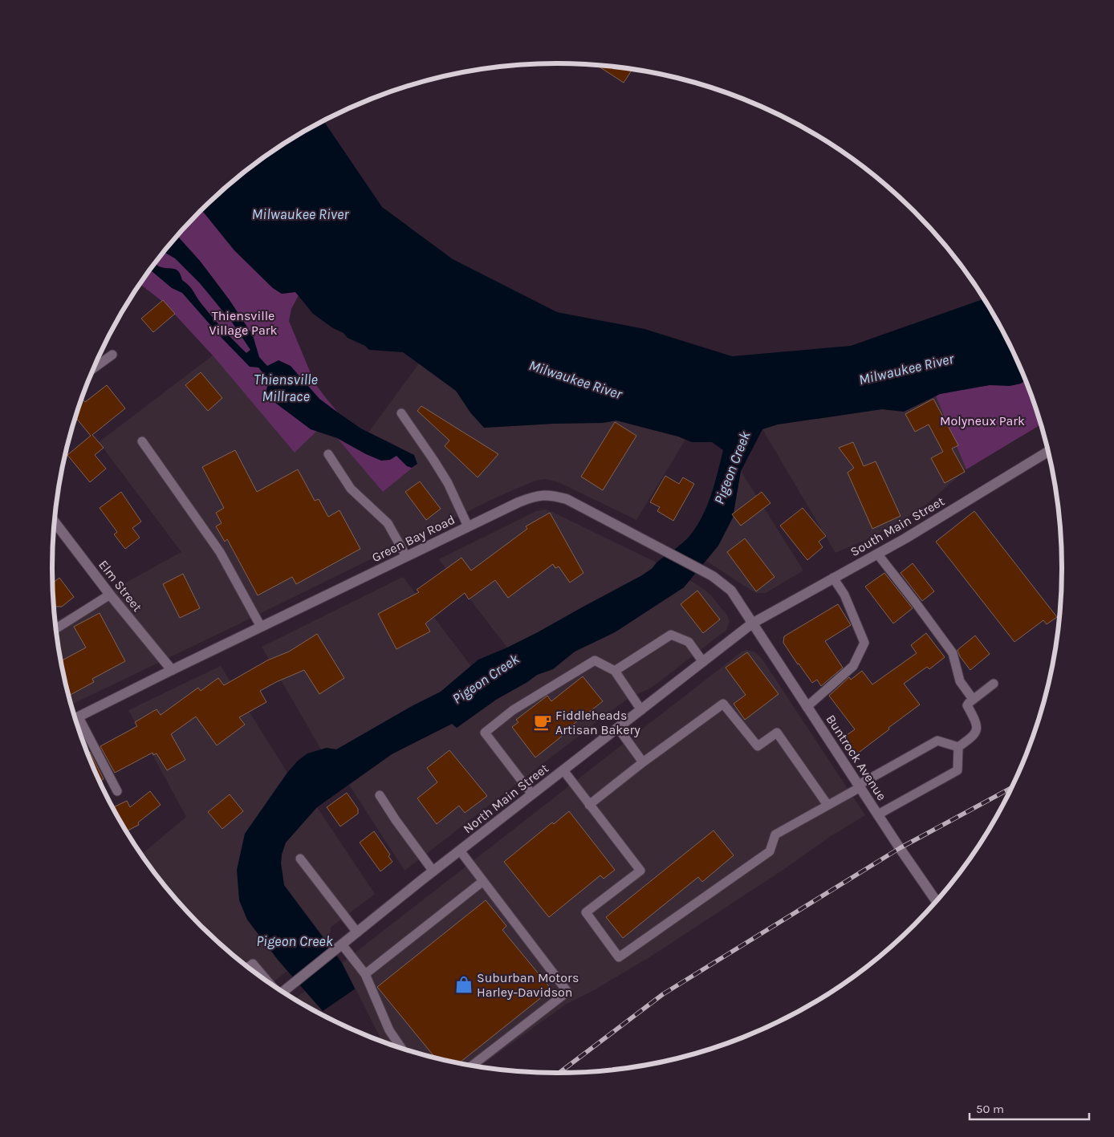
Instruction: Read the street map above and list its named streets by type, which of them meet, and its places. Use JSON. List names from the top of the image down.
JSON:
{
  "streets": {
    "street": [
      "South Main Street",
      "Green Bay Road",
      "Elm Street",
      "Buntrock Avenue",
      "North Main Street"
    ]
  },
  "crossings": [
    ["South Main Street", "Green Bay Road"],
    ["South Main Street", "Buntrock Avenue"],
    ["South Main Street", "North Main Street"],
    ["Green Bay Road", "Elm Street"],
    ["Green Bay Road", "Buntrock Avenue"],
    ["Green Bay Road", "North Main Street"],
    ["Buntrock Avenue", "North Main Street"]
  ],
  "water": ["Milwaukee River", "Thiensville Millrace", "Pigeon Creek"],
  "parks": ["Thiensville Village Park", "Molyneux Park"],
  "places": {
    "cafe": ["Fiddleheads Artisan Bakery"],
    "shop": ["Suburban Motors Harley-Davidson"]
  },
  "scale_bar": "50 m"
}
